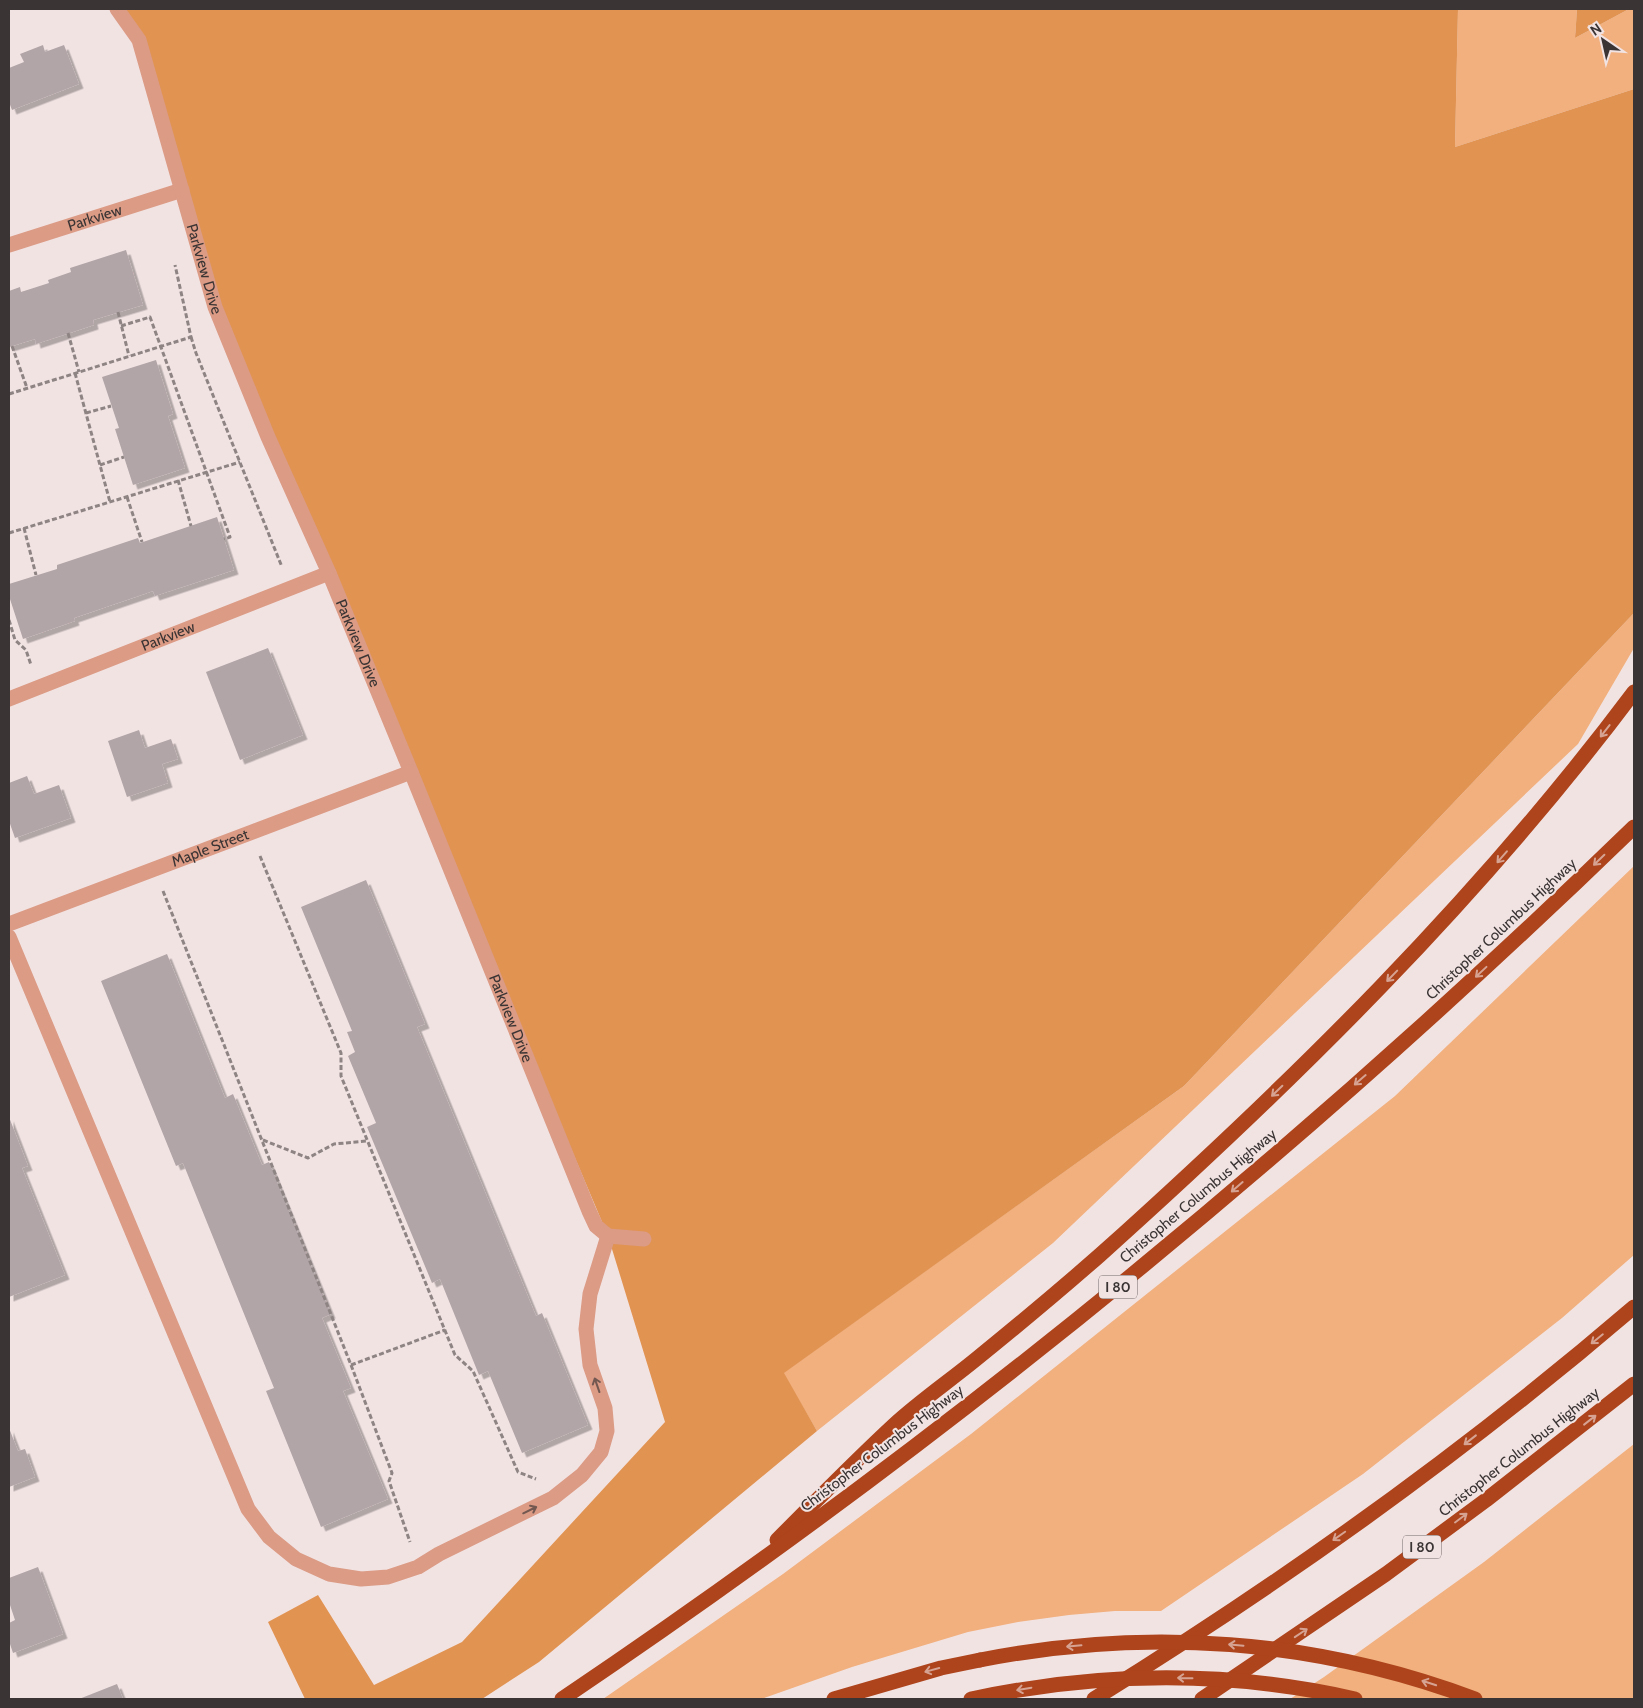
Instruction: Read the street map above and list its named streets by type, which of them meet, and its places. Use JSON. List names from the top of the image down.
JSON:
{
  "streets": {
    "highway": ["Christopher Columbus Highway", "I 80"],
    "street": ["Parkview", "Parkview Drive", "Maple Street"]
  },
  "crossings": [
    ["Parkview", "Parkview Drive"],
    ["Parkview Drive", "Maple Street"]
  ],
  "north": "top left"
}
